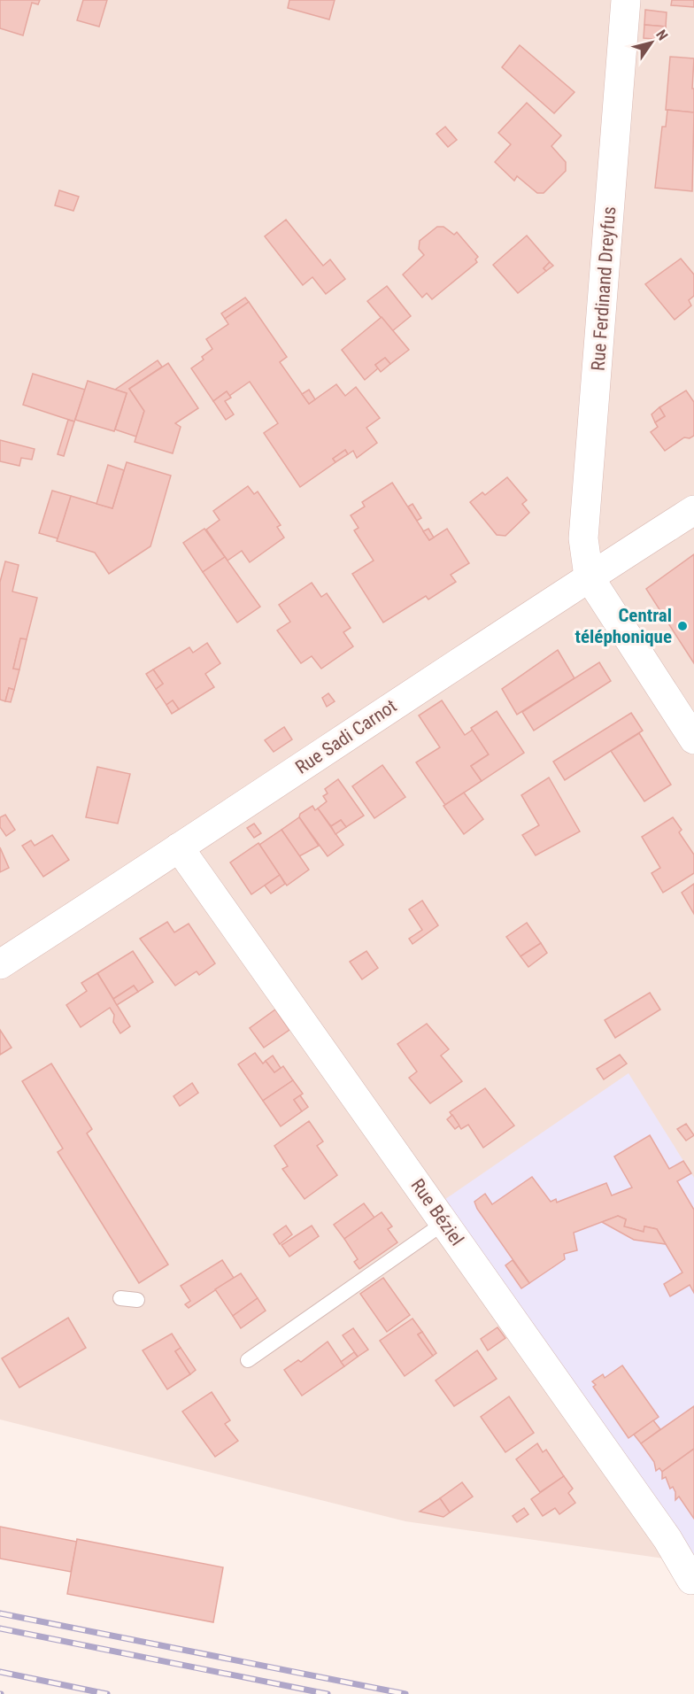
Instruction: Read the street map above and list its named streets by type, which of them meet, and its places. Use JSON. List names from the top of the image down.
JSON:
{
  "streets": {
    "street": ["Rue Ferdinand Dreyfus", "Rue Sadi Carnot", "Rue Béziel"]
  },
  "crossings": [
    ["Rue Ferdinand Dreyfus", "Rue Sadi Carnot"],
    ["Rue Sadi Carnot", "Rue Béziel"]
  ],
  "places": ["Central téléphonique"],
  "north": "top right"
}
